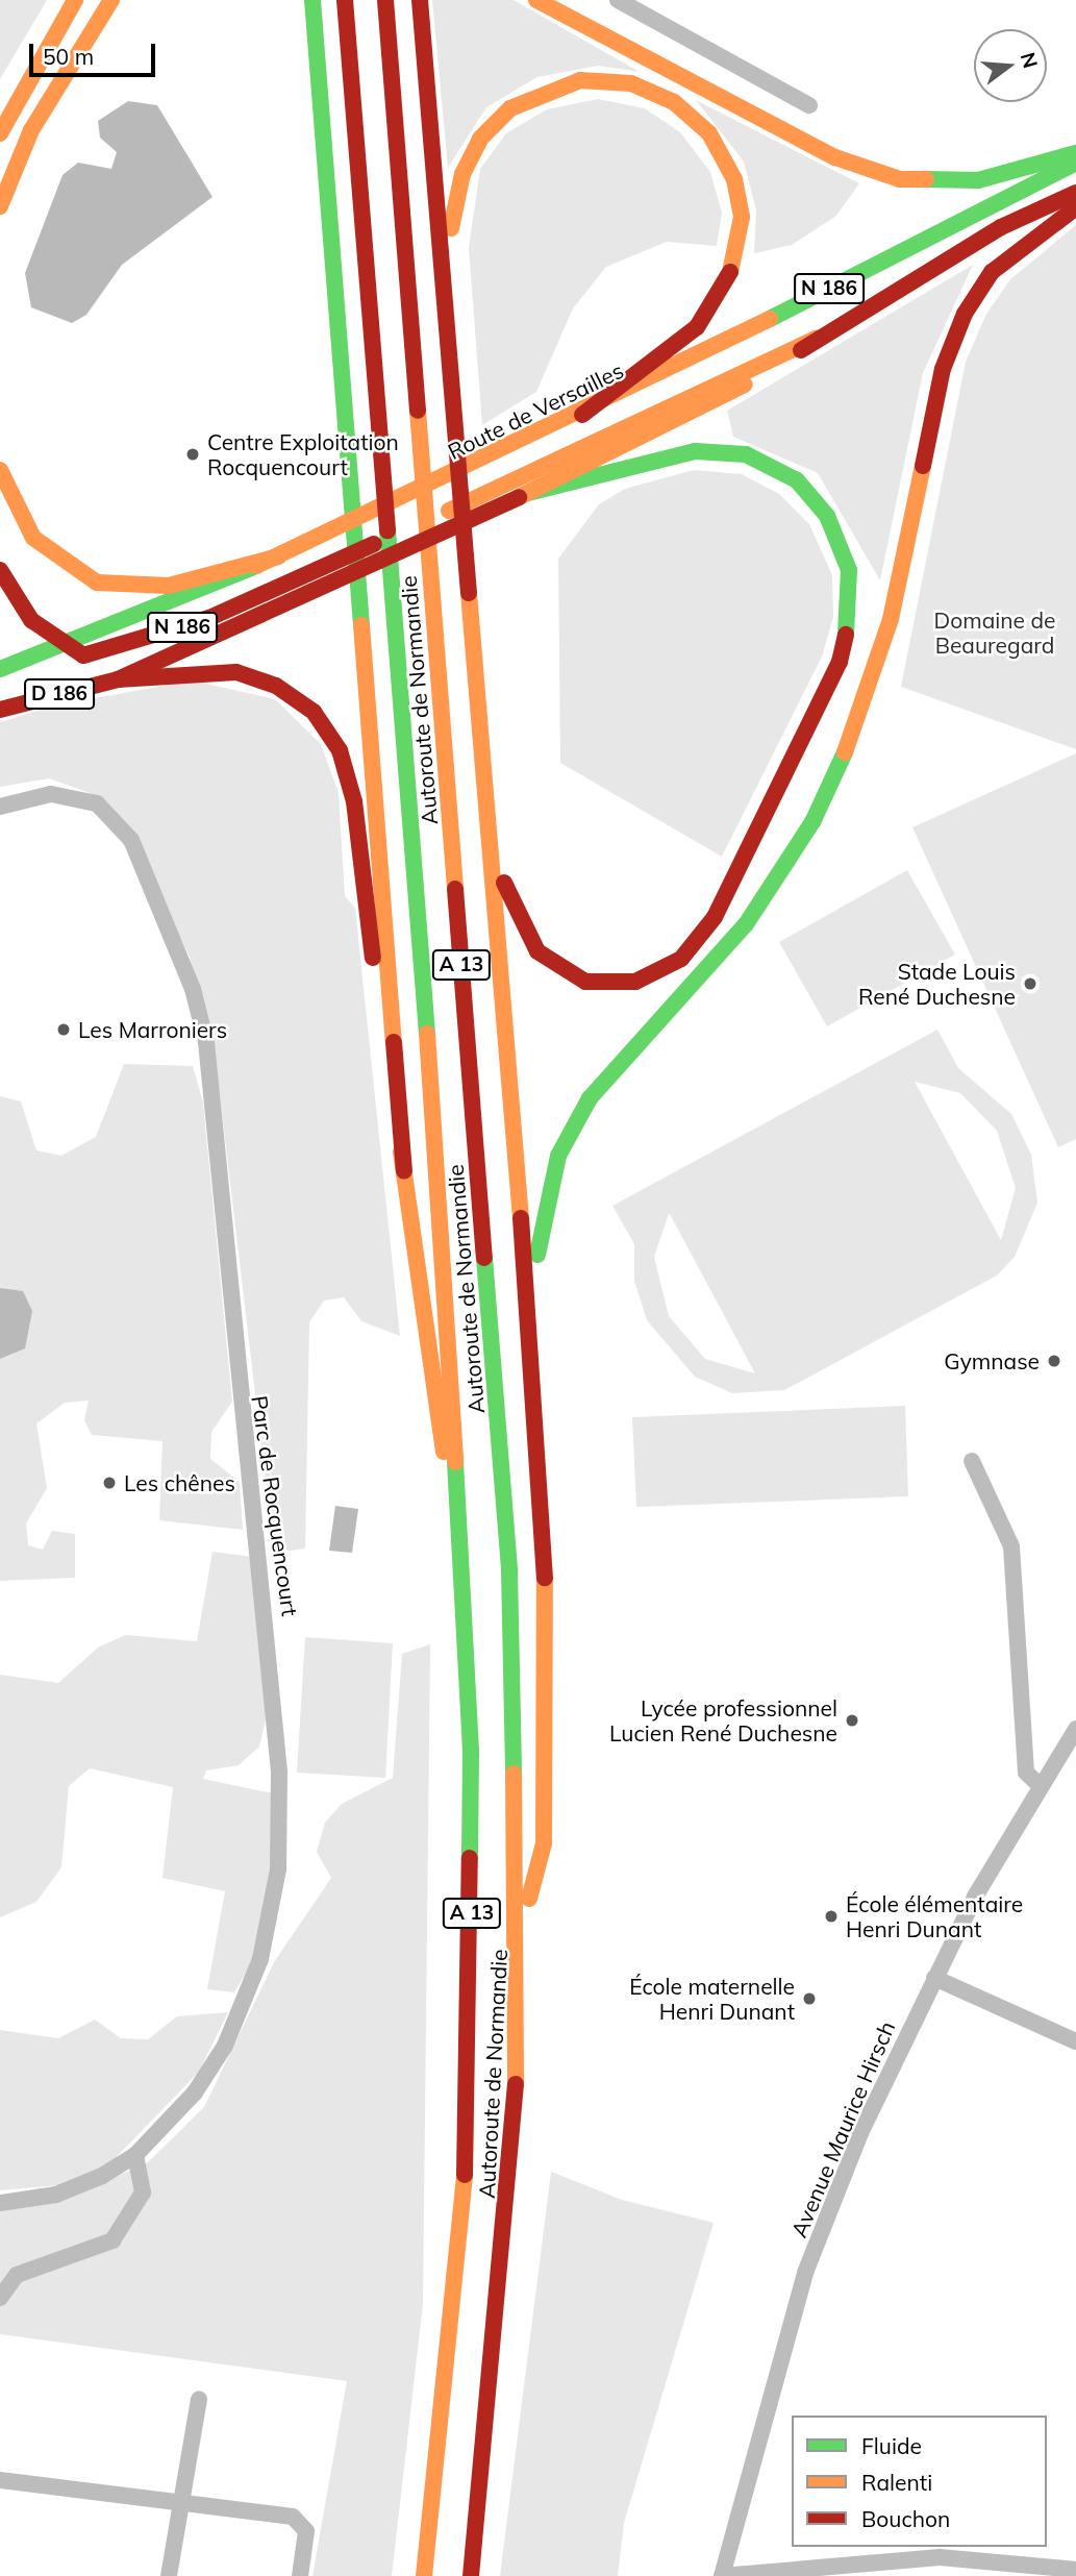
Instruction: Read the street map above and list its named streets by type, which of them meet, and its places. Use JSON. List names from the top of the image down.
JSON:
{
  "streets": {
    "main road": [
      "N 186",
      "Route de Versailles",
      "D 186",
      "Autoroute de Normandie",
      "A 13"
    ],
    "street": ["Parc de Rocquencourt", "Avenue Maurice Hirsch"]
  },
  "crossings": [
    ["N 186", "Route de Versailles"],
    ["N 186", "D 186"]
  ],
  "parks": ["Domaine de Beauregard"],
  "places": [
    "Centre Exploitation Rocquencourt",
    "Stade Louis René Duchesne",
    "Les Marroniers",
    "Gymnase",
    "Les chênes",
    "Lycée professionnel Lucien René Duchesne",
    "École élémentaire Henri Dunant",
    "École maternelle Henri Dunant"
  ],
  "legend": ["Fluide", "Ralenti", "Bouchon"],
  "scale_bar": "50 m",
  "north": "right"
}
